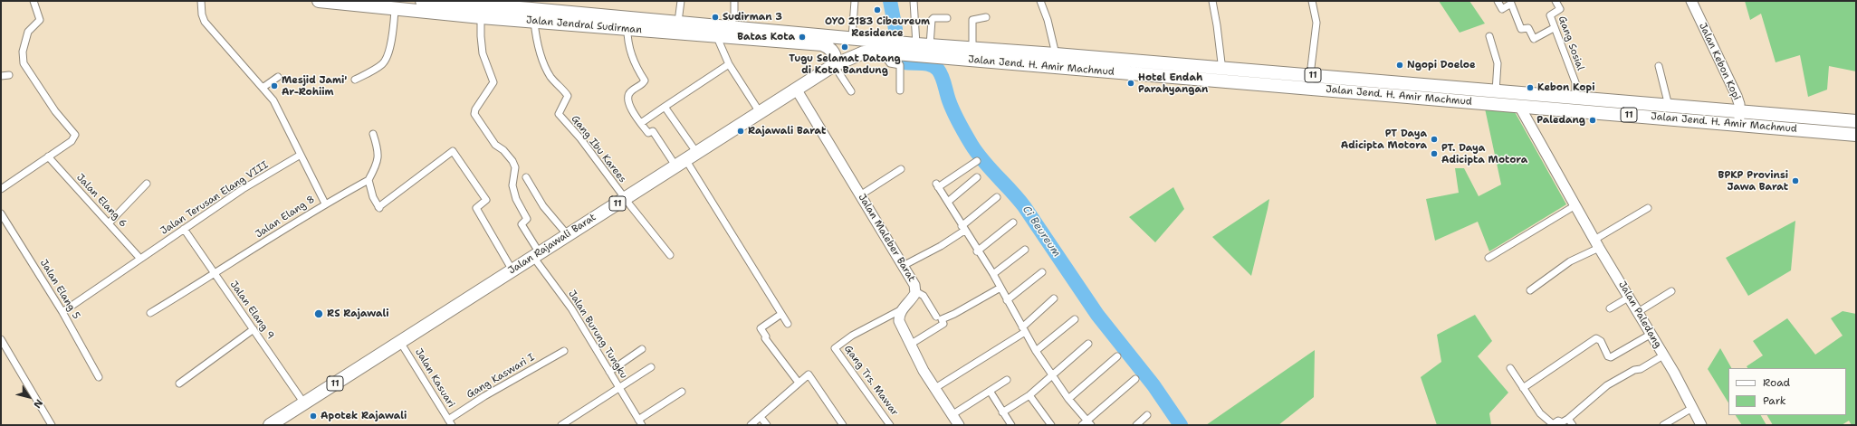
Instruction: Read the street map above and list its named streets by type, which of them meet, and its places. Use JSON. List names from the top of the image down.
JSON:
{
  "streets": {
    "highway": [
      "Jalan Jendral Sudirman",
      "Jalan Jend. H. Amir Machmud",
      "11",
      "Jalan Rajawali Barat"
    ],
    "street": [
      "Gang Sosial",
      "Jalan Kebon Kopi",
      "Gang Ibu Karees",
      "Jalan Terusan Elang VIII",
      "Jalan Elang 6",
      "Jalan Elang 8",
      "Jalan Maleber Barat",
      "Jalan Elang 5",
      "Jalan Elang 9",
      "Jalan Paledang",
      "Jalan Burung Tungku",
      "Gang Kaswari I",
      "Jalan Kasuari",
      "Gang Trs. Mawar"
    ]
  },
  "crossings": [
    ["Jalan Jendral Sudirman", "Jalan Jend. H. Amir Machmud"],
    ["Jalan Jendral Sudirman", "Gang Ibu Karees"],
    ["Jalan Jendral Sudirman", "Jalan Rajawali Barat"],
    ["Jalan Jendral Sudirman", "Jalan Burung Tungku"],
    ["Gang Sosial", "Jalan Jend. H. Amir Machmud"],
    ["Jalan Kebon Kopi", "Jalan Jend. H. Amir Machmud"],
    ["Jalan Jend. H. Amir Machmud", "Jalan Rajawali Barat"],
    ["Jalan Jend. H. Amir Machmud", "Jalan Paledang"],
    ["Gang Ibu Karees", "Jalan Rajawali Barat"],
    ["Jalan Terusan Elang VIII", "Jalan Elang 6"],
    ["Jalan Terusan Elang VIII", "Jalan Elang 5"],
    ["Jalan Terusan Elang VIII", "Jalan Elang 9"],
    ["Jalan Elang 8", "Jalan Elang 9"],
    ["Jalan Maleber Barat", "Jalan Rajawali Barat"],
    ["Jalan Maleber Barat", "Gang Trs. Mawar"],
    ["Jalan Rajawali Barat", "Jalan Elang 9"],
    ["Jalan Rajawali Barat", "Jalan Burung Tungku"],
    ["Jalan Rajawali Barat", "Jalan Kasuari"],
    ["Gang Kaswari I", "Jalan Kasuari"]
  ],
  "water": ["Ci Beureum"],
  "places": [
    "OYO 2183 Cibeureum Residence",
    "Sudirman 3",
    "Batas Kota",
    "Tugu Selamat Datang di Kota Bandung",
    "Ngopi Doeloe",
    "Hotel Endah Parahyangan",
    "Mesjid Jami' Ar-Rohiim",
    "Kebon Kopi",
    "Paledang",
    "Rajawali Barat",
    "PT Daya Adicipta Motora",
    "PT. Daya Adicipta Motora",
    "BPKP Provinsi Jawa Barat",
    "RS Rajawali",
    "Apotek Rajawali"
  ],
  "legend": ["Road", "Park"],
  "north": "bottom right"
}
